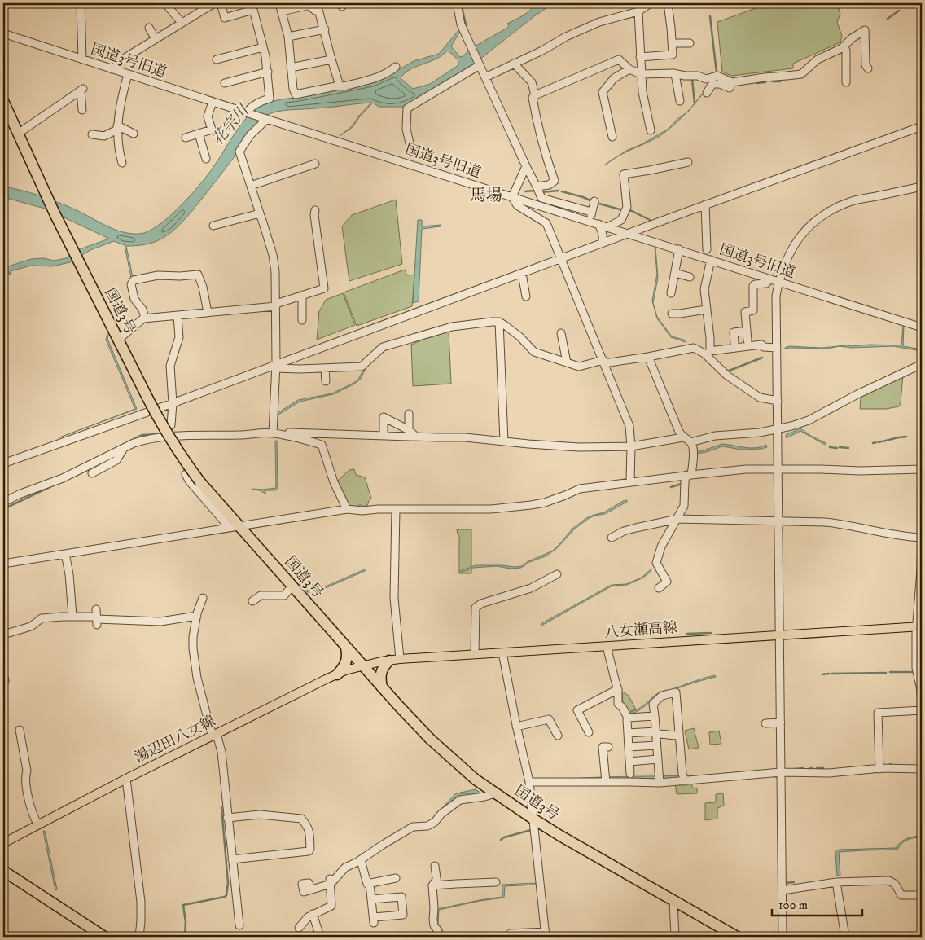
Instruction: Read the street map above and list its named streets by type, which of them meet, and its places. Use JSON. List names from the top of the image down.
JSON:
{
  "streets": {
    "highway": ["国道3号"],
    "main road": ["八女瀬高線", "湯辺田八女線"],
    "street": ["国道3号旧道"]
  },
  "crossings": [
    ["国道3号", "八女瀬高線"],
    ["国道3号", "湯辺田八女線"],
    ["八女瀬高線", "湯辺田八女線"]
  ],
  "districts": ["馬場"],
  "water": ["花宗川"],
  "scale_bar": "100 m"
}
